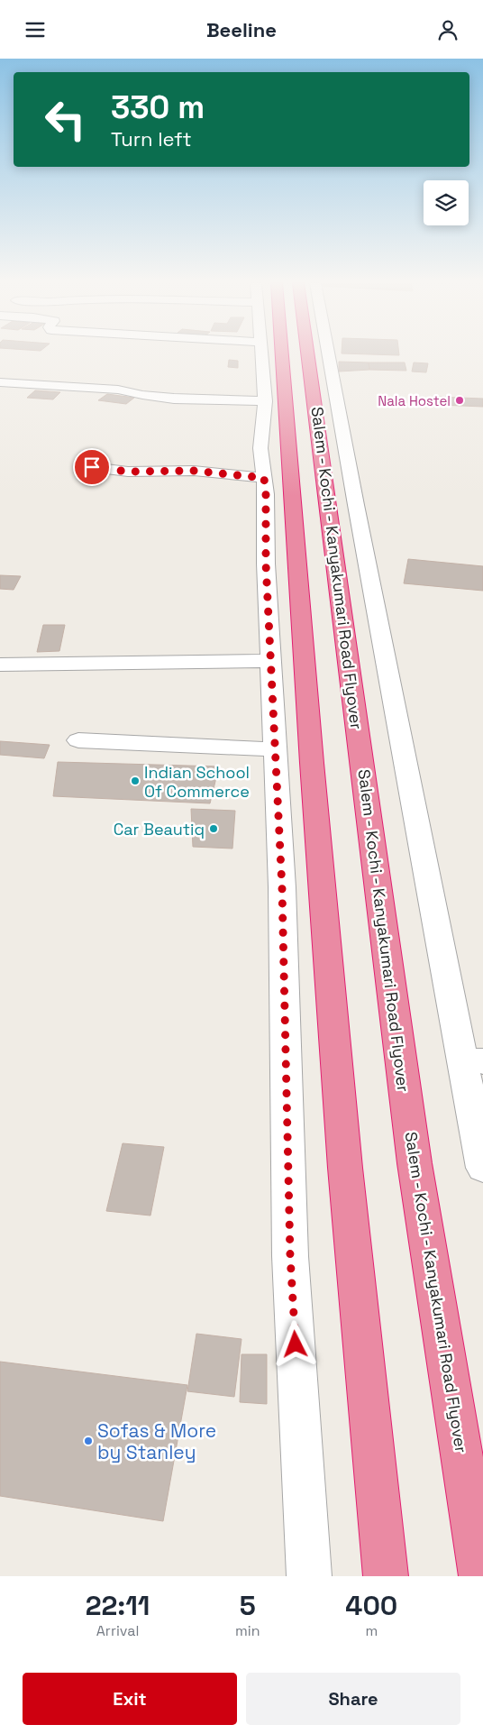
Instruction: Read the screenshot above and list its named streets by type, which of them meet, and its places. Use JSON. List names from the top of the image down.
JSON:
{
  "streets": {
    "highway": ["Salem - Kochi - Kanyakumari Road Flyover"]
  },
  "places": [
    "Nala Hostel",
    "Indian School Of Commerce",
    "Car Beautiq",
    "Sofas & More by Stanley"
  ],
  "page": {
    "header": "Beeline",
    "turn": ["330 m", "Turn left"],
    "eta": [
      "22:11",
      "Arrival",
      "5",
      "min",
      "400",
      "m"
    ],
    "buttons": ["Exit", "Share"]
  }
}
